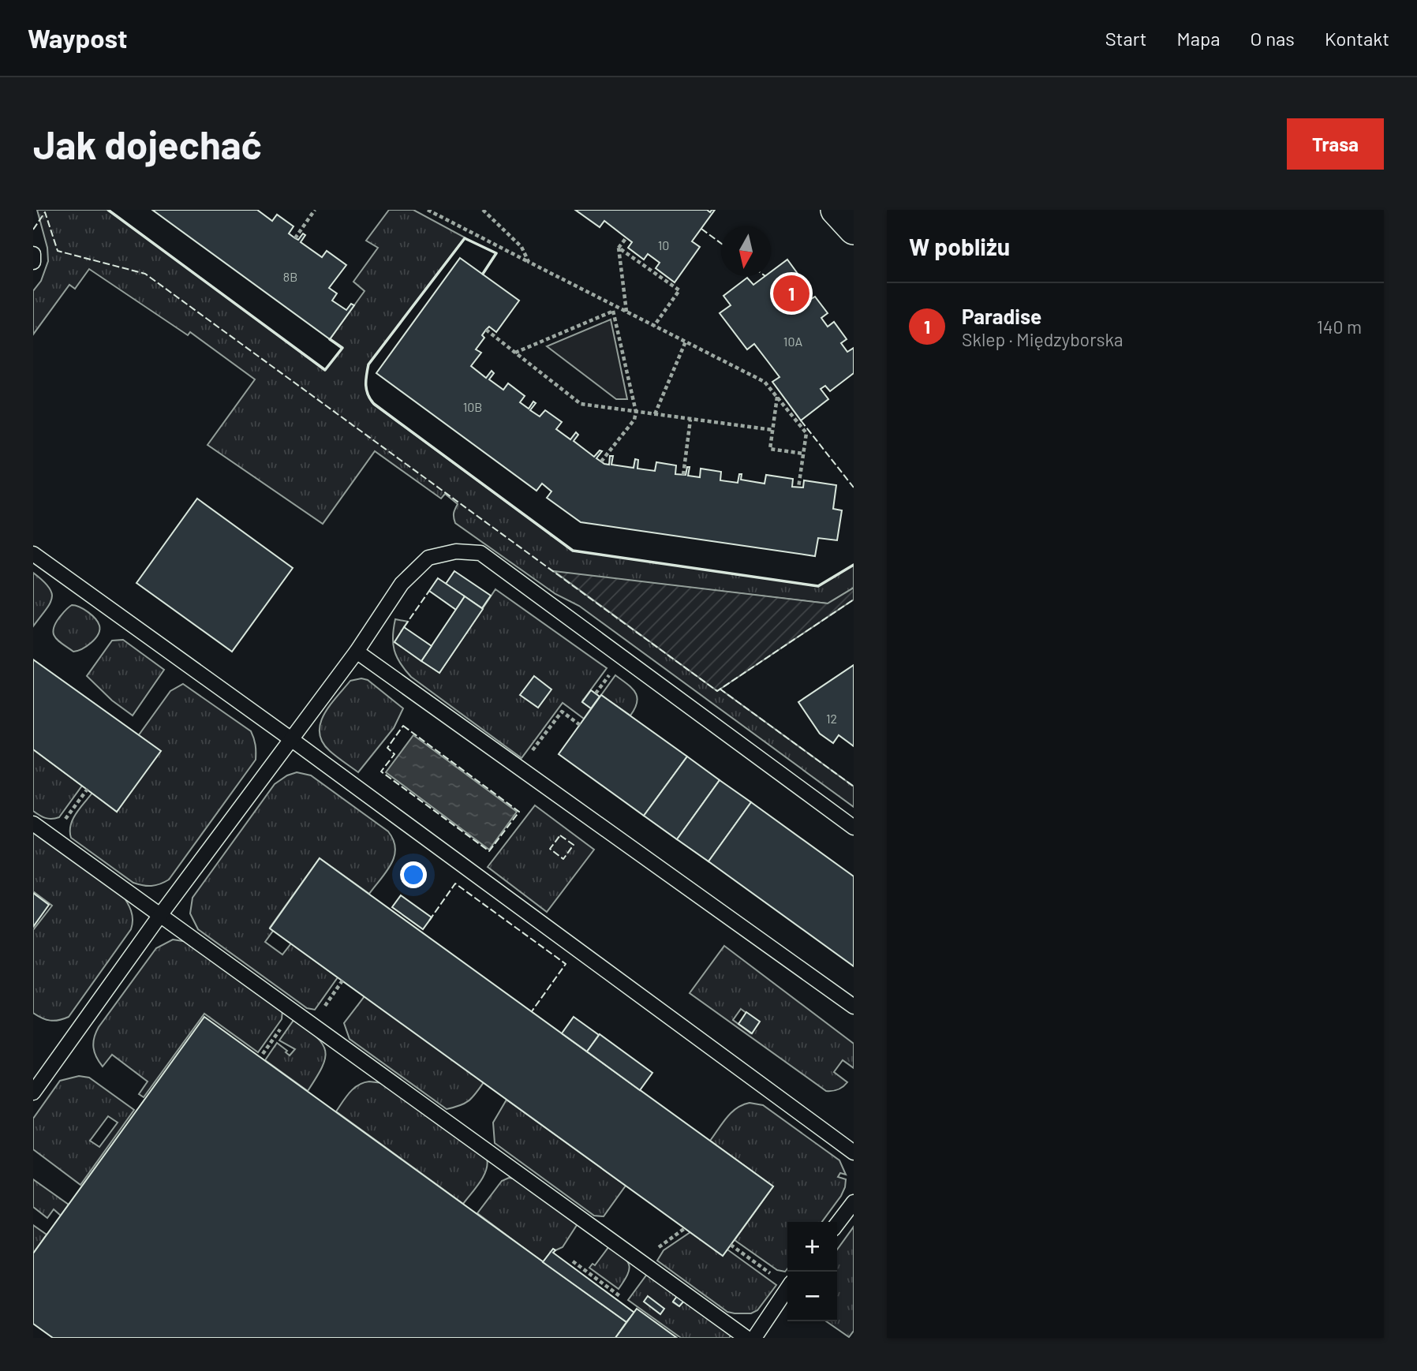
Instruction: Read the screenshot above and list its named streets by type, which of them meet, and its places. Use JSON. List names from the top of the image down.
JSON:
{
  "house_numbers": [
    "10",
    "8B",
    "10A",
    "10B",
    "12"
  ],
  "north": "bottom",
  "page": {
    "header": "Waypost",
    "nav": [
      "Start",
      "Mapa",
      "O nas",
      "Kontakt"
    ],
    "buttons": "Trasa",
    "title": "Jak dojechać",
    "heading": "W pobliżu",
    "pins": "1",
    "list": [
      {
        "mark": "1",
        "name": "Paradise",
        "note": "Sklep · Międzyborska",
        "value": "140 m"
      }
    ],
    "map_buttons": ["+", "−"]
  }
}
